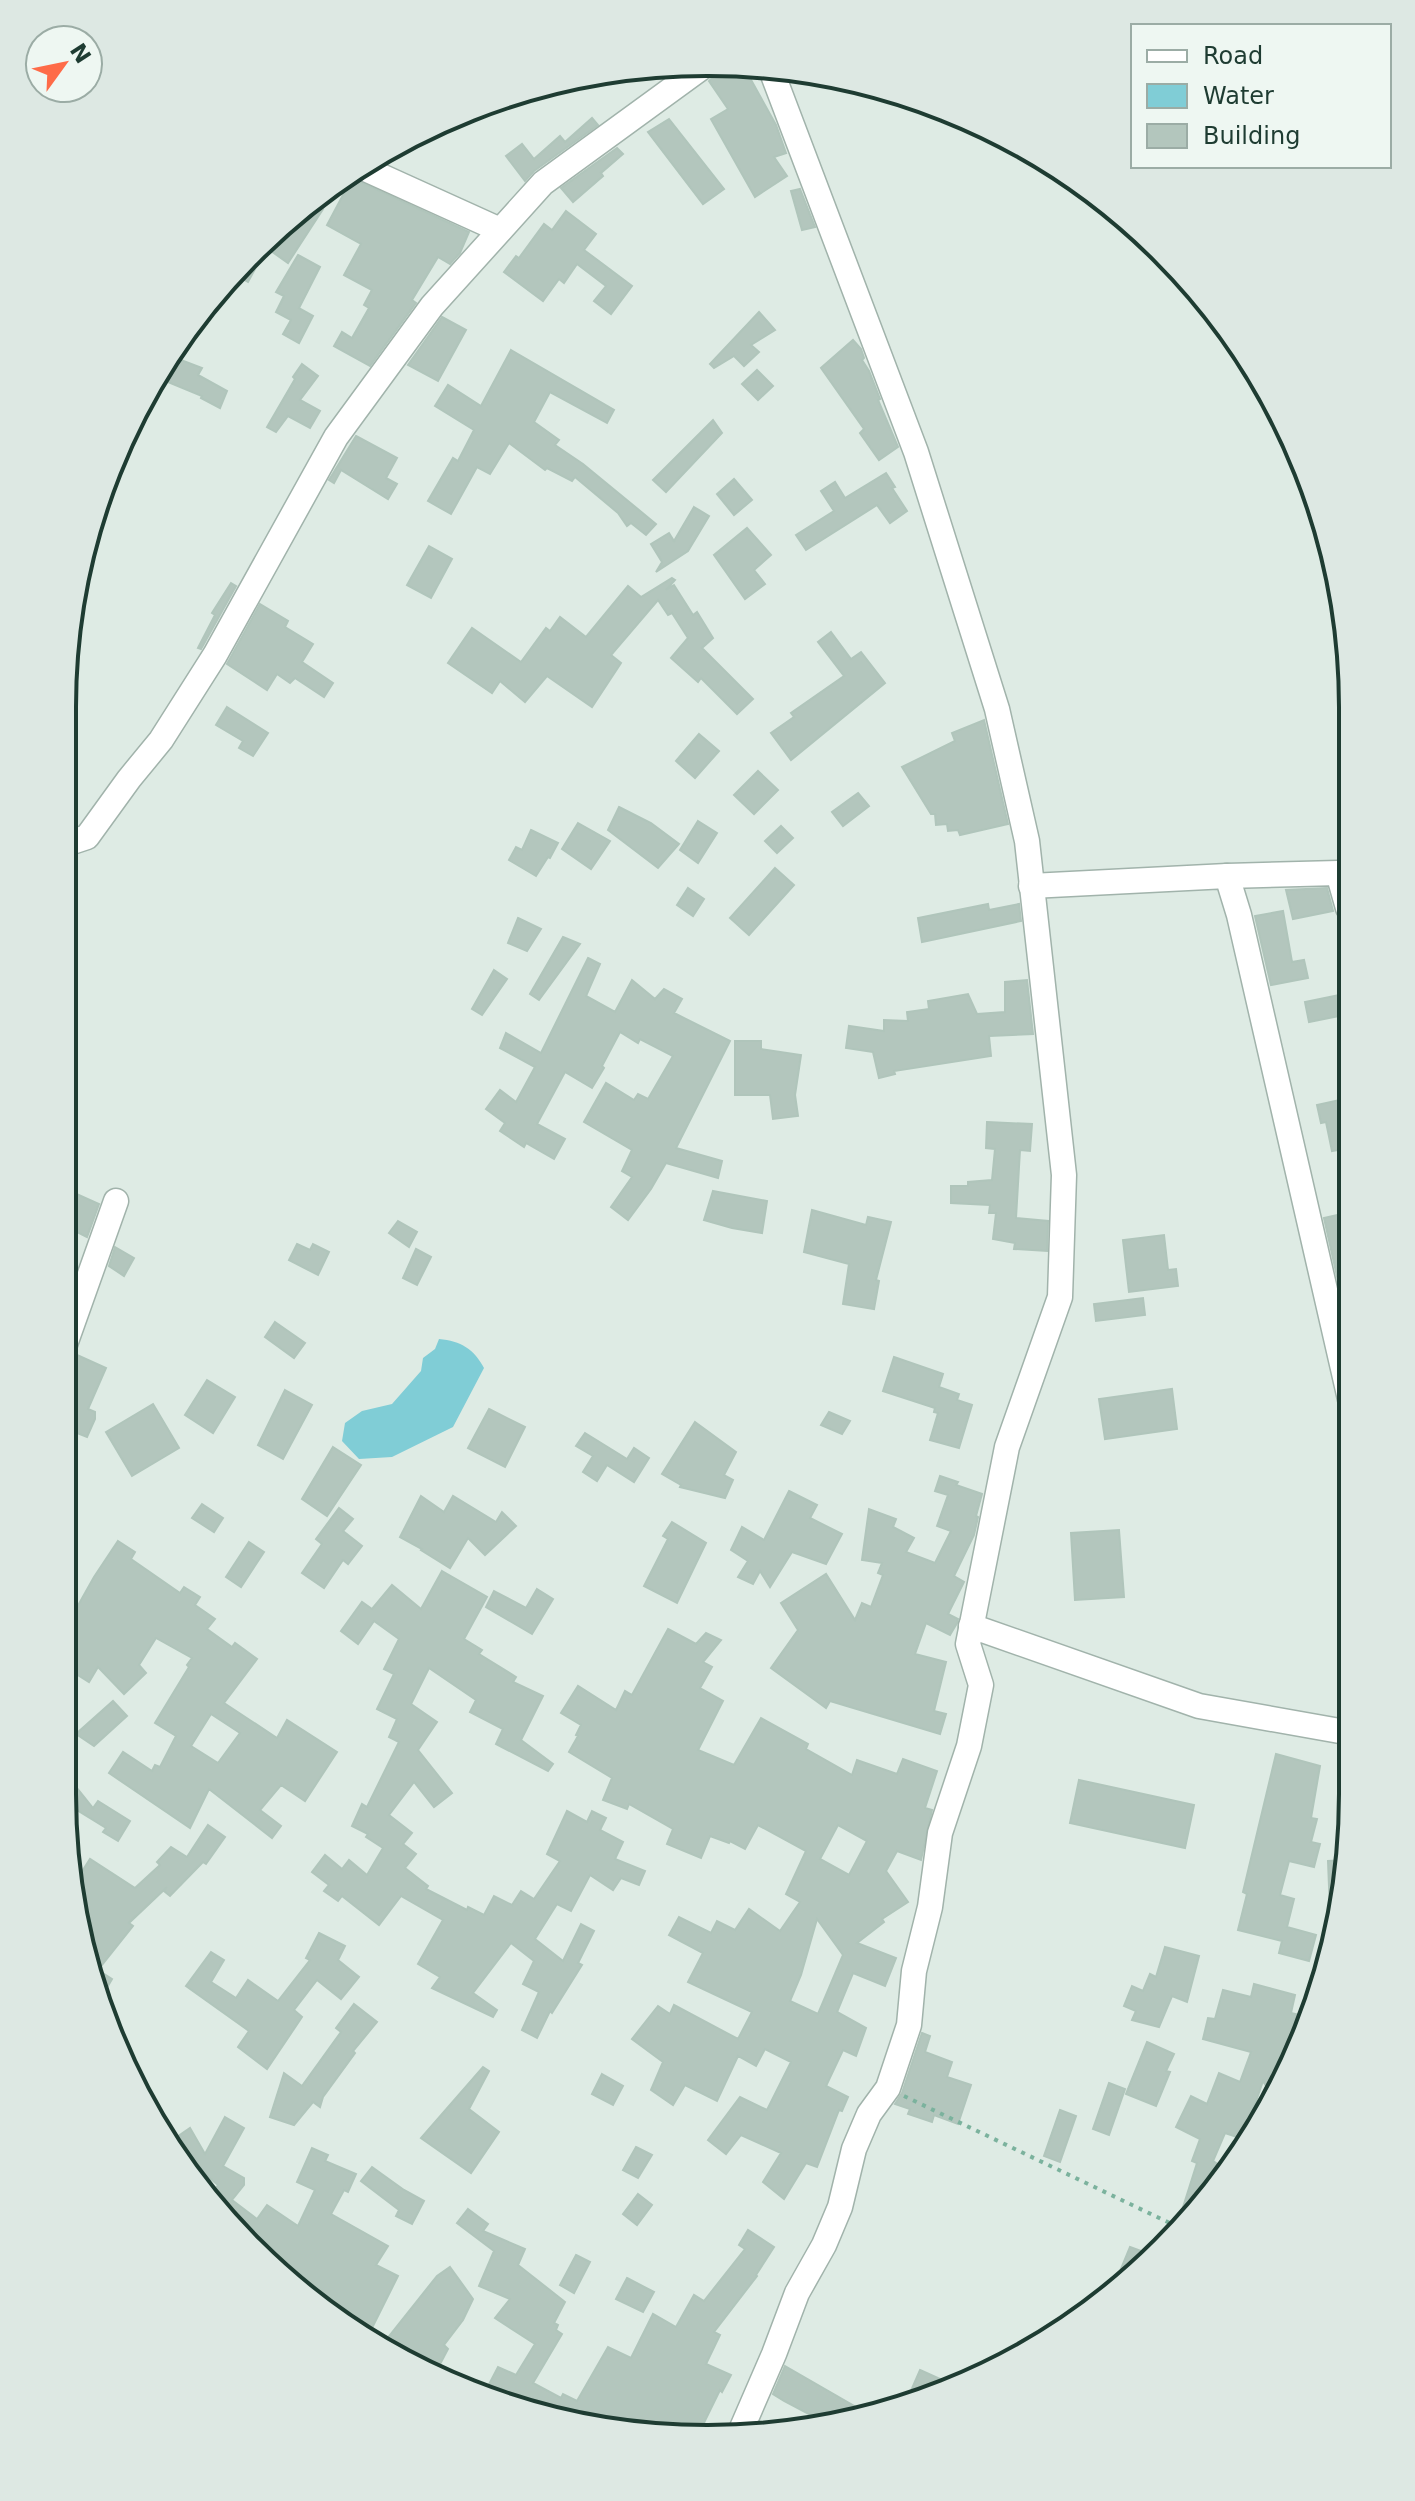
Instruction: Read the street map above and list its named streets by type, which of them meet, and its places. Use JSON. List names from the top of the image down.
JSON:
{
  "legend": ["Road", "Water", "Building"],
  "north": "top right"
}
